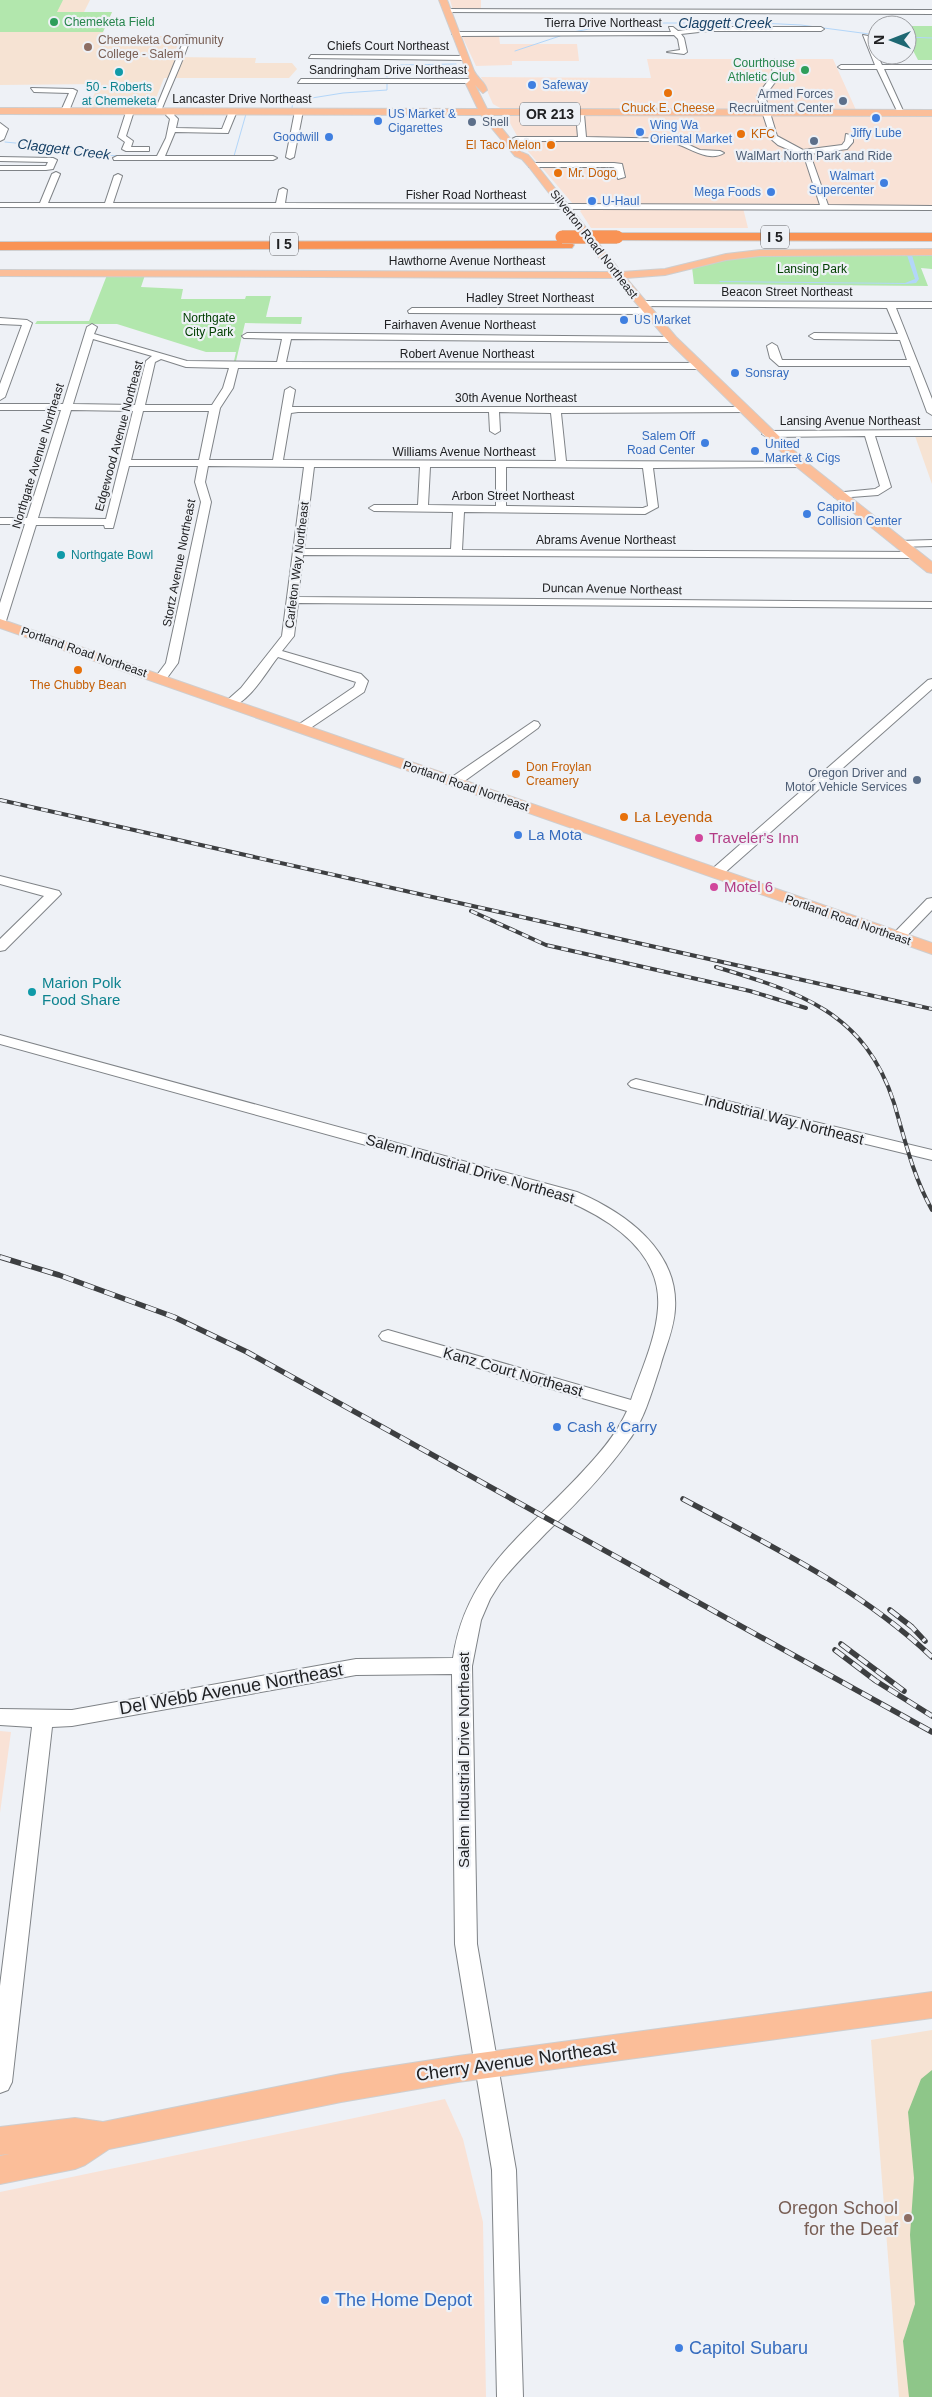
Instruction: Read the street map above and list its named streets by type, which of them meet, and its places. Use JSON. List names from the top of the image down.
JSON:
{
  "streets": {
    "highway": ["I 5"],
    "main road": [
      "Lancaster Drive Northeast",
      "OR 213",
      "Silverton Road Northeast",
      "Hawthorne Avenue Northeast",
      "Portland Road Northeast",
      "Cherry Avenue Northeast"
    ],
    "street": [
      "Tierra Drive Northeast",
      "Chiefs Court Northeast",
      "Sandringham Drive Northeast",
      "Fisher Road Northeast",
      "Beacon Street Northeast",
      "Hadley Street Northeast",
      "Fairhaven Avenue Northeast",
      "Robert Avenue Northeast",
      "30th Avenue Northeast",
      "Lansing Avenue Northeast",
      "Edgewood Avenue Northeast",
      "Williams Avenue Northeast",
      "Northgate Avenue Northeast",
      "Arbon Street Northeast",
      "Abrams Avenue Northeast",
      "Stortz Avenue Northeast",
      "Carleton Way Northeast",
      "Duncan Avenue Northeast",
      "Industrial Way Northeast",
      "Salem Industrial Drive Northeast",
      "Kanz Court Northeast",
      "Del Webb Avenue Northeast"
    ]
  },
  "crossings": [
    ["Tierra Drive Northeast", "Silverton Road Northeast"],
    ["Chiefs Court Northeast", "Silverton Road Northeast"],
    ["Sandringham Drive Northeast", "Silverton Road Northeast"],
    ["Lancaster Drive Northeast", "Silverton Road Northeast"],
    ["Fisher Road Northeast", "Silverton Road Northeast"],
    ["Silverton Road Northeast", "Hawthorne Avenue Northeast"],
    ["Silverton Road Northeast", "Beacon Street Northeast"],
    ["Silverton Road Northeast", "Hadley Street Northeast"],
    ["Silverton Road Northeast", "Fairhaven Avenue Northeast"],
    ["Silverton Road Northeast", "Robert Avenue Northeast"],
    ["Silverton Road Northeast", "30th Avenue Northeast"],
    ["Silverton Road Northeast", "Lansing Avenue Northeast"],
    ["Silverton Road Northeast", "Williams Avenue Northeast"],
    ["Silverton Road Northeast", "Abrams Avenue Northeast"],
    ["Beacon Street Northeast", "Hadley Street Northeast"],
    ["Robert Avenue Northeast", "Edgewood Avenue Northeast"],
    ["Robert Avenue Northeast", "Northgate Avenue Northeast"],
    ["Robert Avenue Northeast", "Stortz Avenue Northeast"],
    ["Edgewood Avenue Northeast", "Williams Avenue Northeast"],
    ["Edgewood Avenue Northeast", "Northgate Avenue Northeast"],
    ["Williams Avenue Northeast", "Arbon Street Northeast"],
    ["Williams Avenue Northeast", "Stortz Avenue Northeast"],
    ["Williams Avenue Northeast", "Carleton Way Northeast"],
    ["Northgate Avenue Northeast", "Portland Road Northeast"],
    ["Abrams Avenue Northeast", "Carleton Way Northeast"],
    ["Stortz Avenue Northeast", "Portland Road Northeast"],
    ["Carleton Way Northeast", "Duncan Avenue Northeast"],
    ["Carleton Way Northeast", "Portland Road Northeast"],
    ["Salem Industrial Drive Northeast", "Kanz Court Northeast"],
    ["Salem Industrial Drive Northeast", "Del Webb Avenue Northeast"],
    ["Salem Industrial Drive Northeast", "Cherry Avenue Northeast"]
  ],
  "water": ["Claggett Creek"],
  "parks": ["Lansing Park", "Northgate City Park"],
  "places": [
    "Chemeketa Field",
    "Chemeketa Community College - Salem",
    "Courthouse Athletic Club",
    "50 - Roberts at Chemeketa",
    "Safeway",
    "Chuck E. Cheese",
    "Armed Forces Recruitment Center",
    "Jiffy Lube",
    "US Market & Cigarettes",
    "Shell",
    "Wing Wa Oriental Market",
    "KFC",
    "Goodwill",
    "WalMart North Park and Ride",
    "El Taco Melon",
    "Mr. Dogo",
    "Walmart Supercenter",
    "Mega Foods",
    "U-Haul",
    "US Market",
    "Sonsray",
    "Salem Off Road Center",
    "United Market & Cigs",
    "Capitol Collision Center",
    "Northgate Bowl",
    "The Chubby Bean",
    "Don Froylan Creamery",
    "Oregon Driver and Motor Vehicle Services",
    "La Leyenda",
    "La Mota",
    "Traveler's Inn",
    "Motel 6",
    "Marion Polk Food Share",
    "Cash & Carry",
    "Oregon School for the Deaf",
    "The Home Depot",
    "Capitol Subaru"
  ],
  "north": "left"
}
